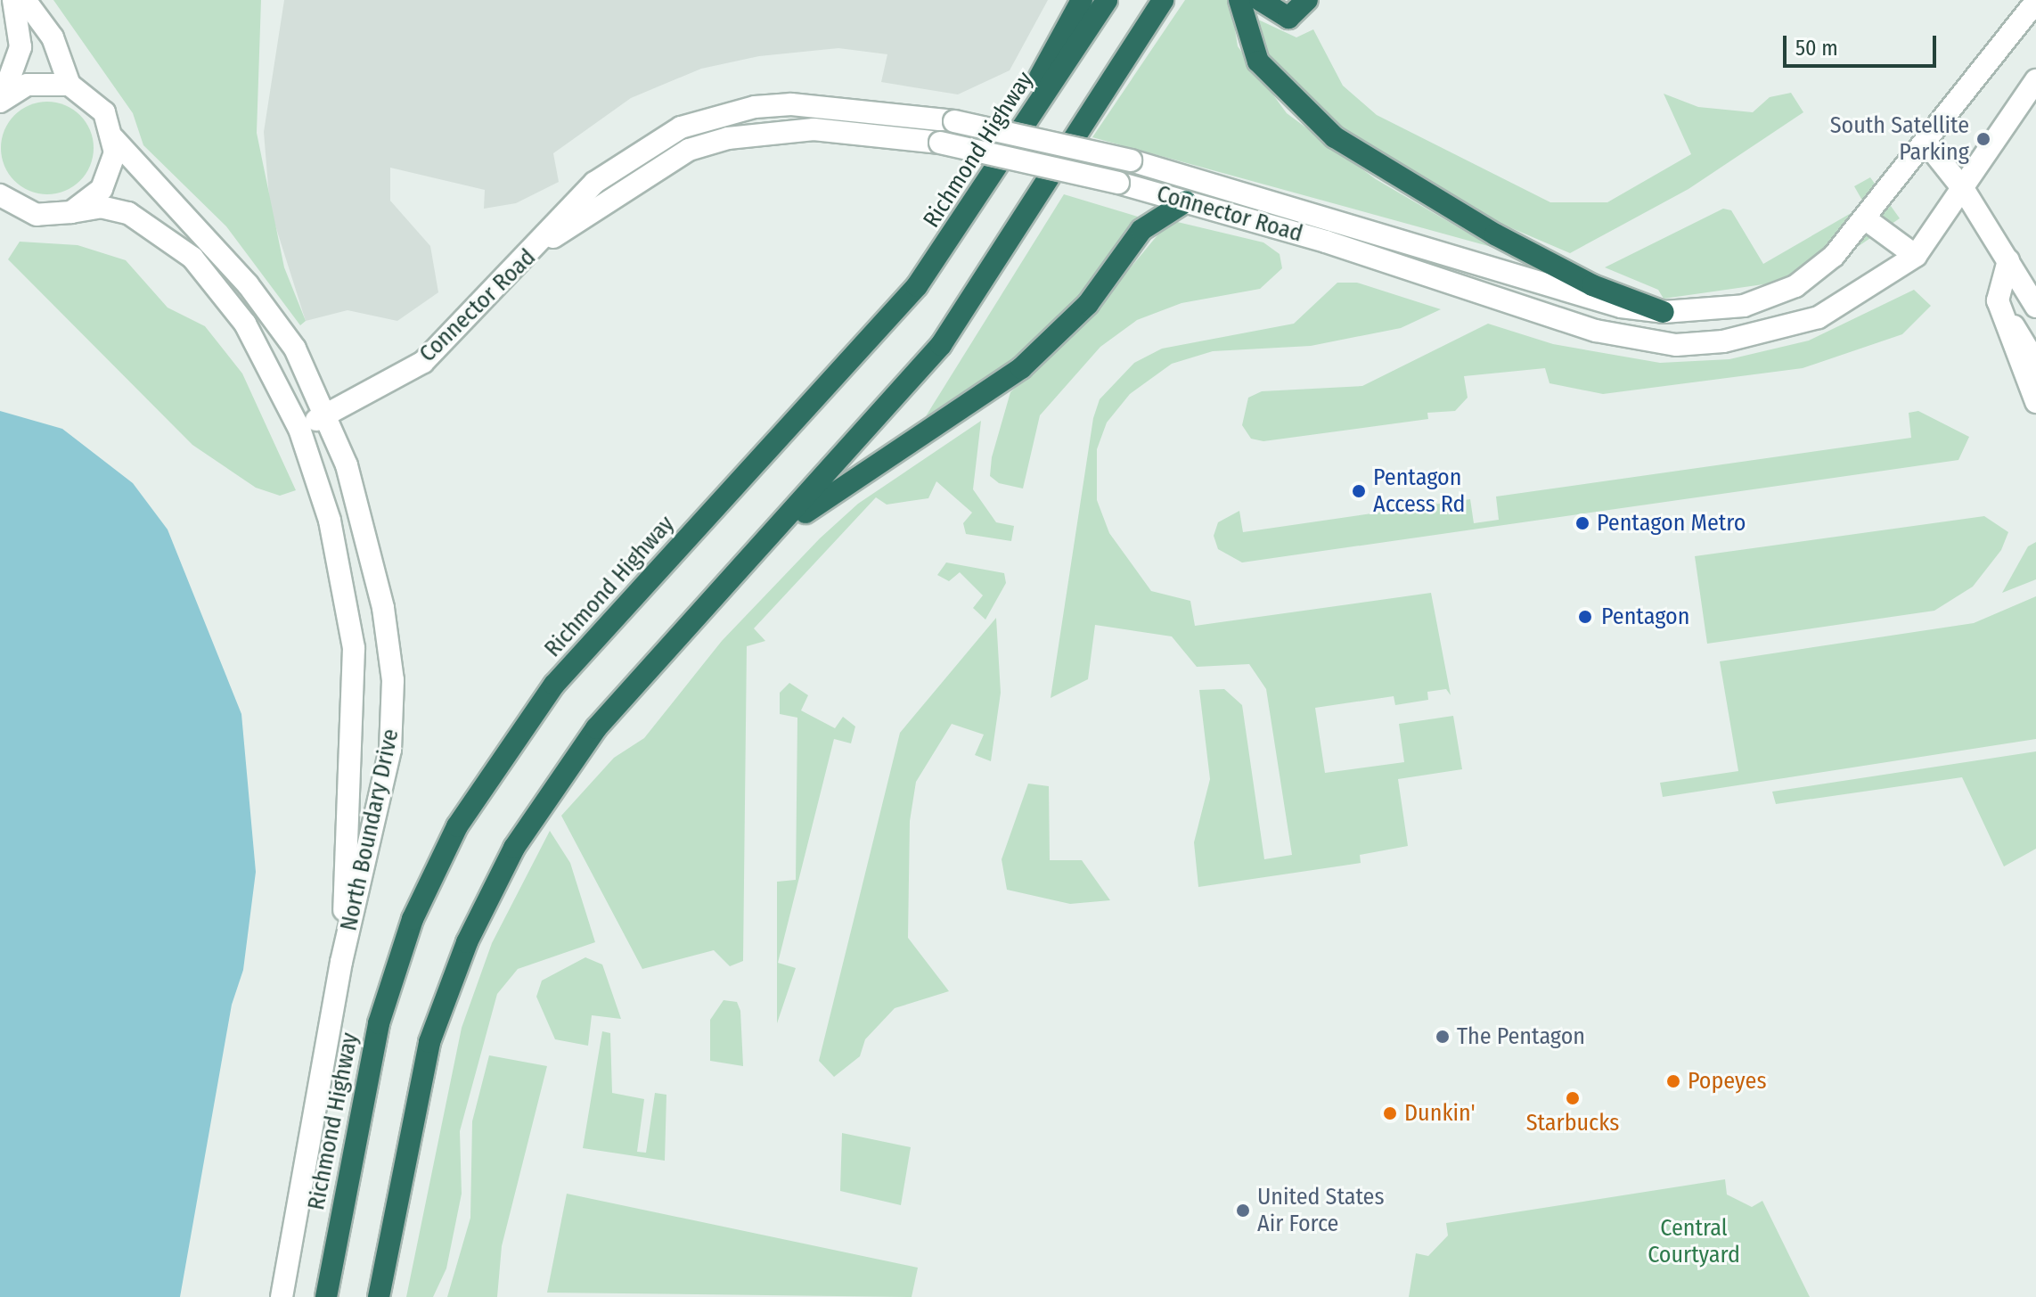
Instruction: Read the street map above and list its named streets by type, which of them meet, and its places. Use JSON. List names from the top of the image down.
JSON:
{
  "streets": {
    "highway": ["Richmond Highway"],
    "street": ["Connector Road", "North Boundary Drive"]
  },
  "crossings": [
    ["Connector Road", "North Boundary Drive"]
  ],
  "parks": ["Central Courtyard"],
  "places": [
    "South Satellite Parking",
    "Pentagon Access Rd",
    "Pentagon Metro",
    "Pentagon",
    "The Pentagon",
    "Popeyes",
    "Starbucks",
    "Dunkin'",
    "United States Air Force"
  ],
  "scale_bar": "50 m"
}
